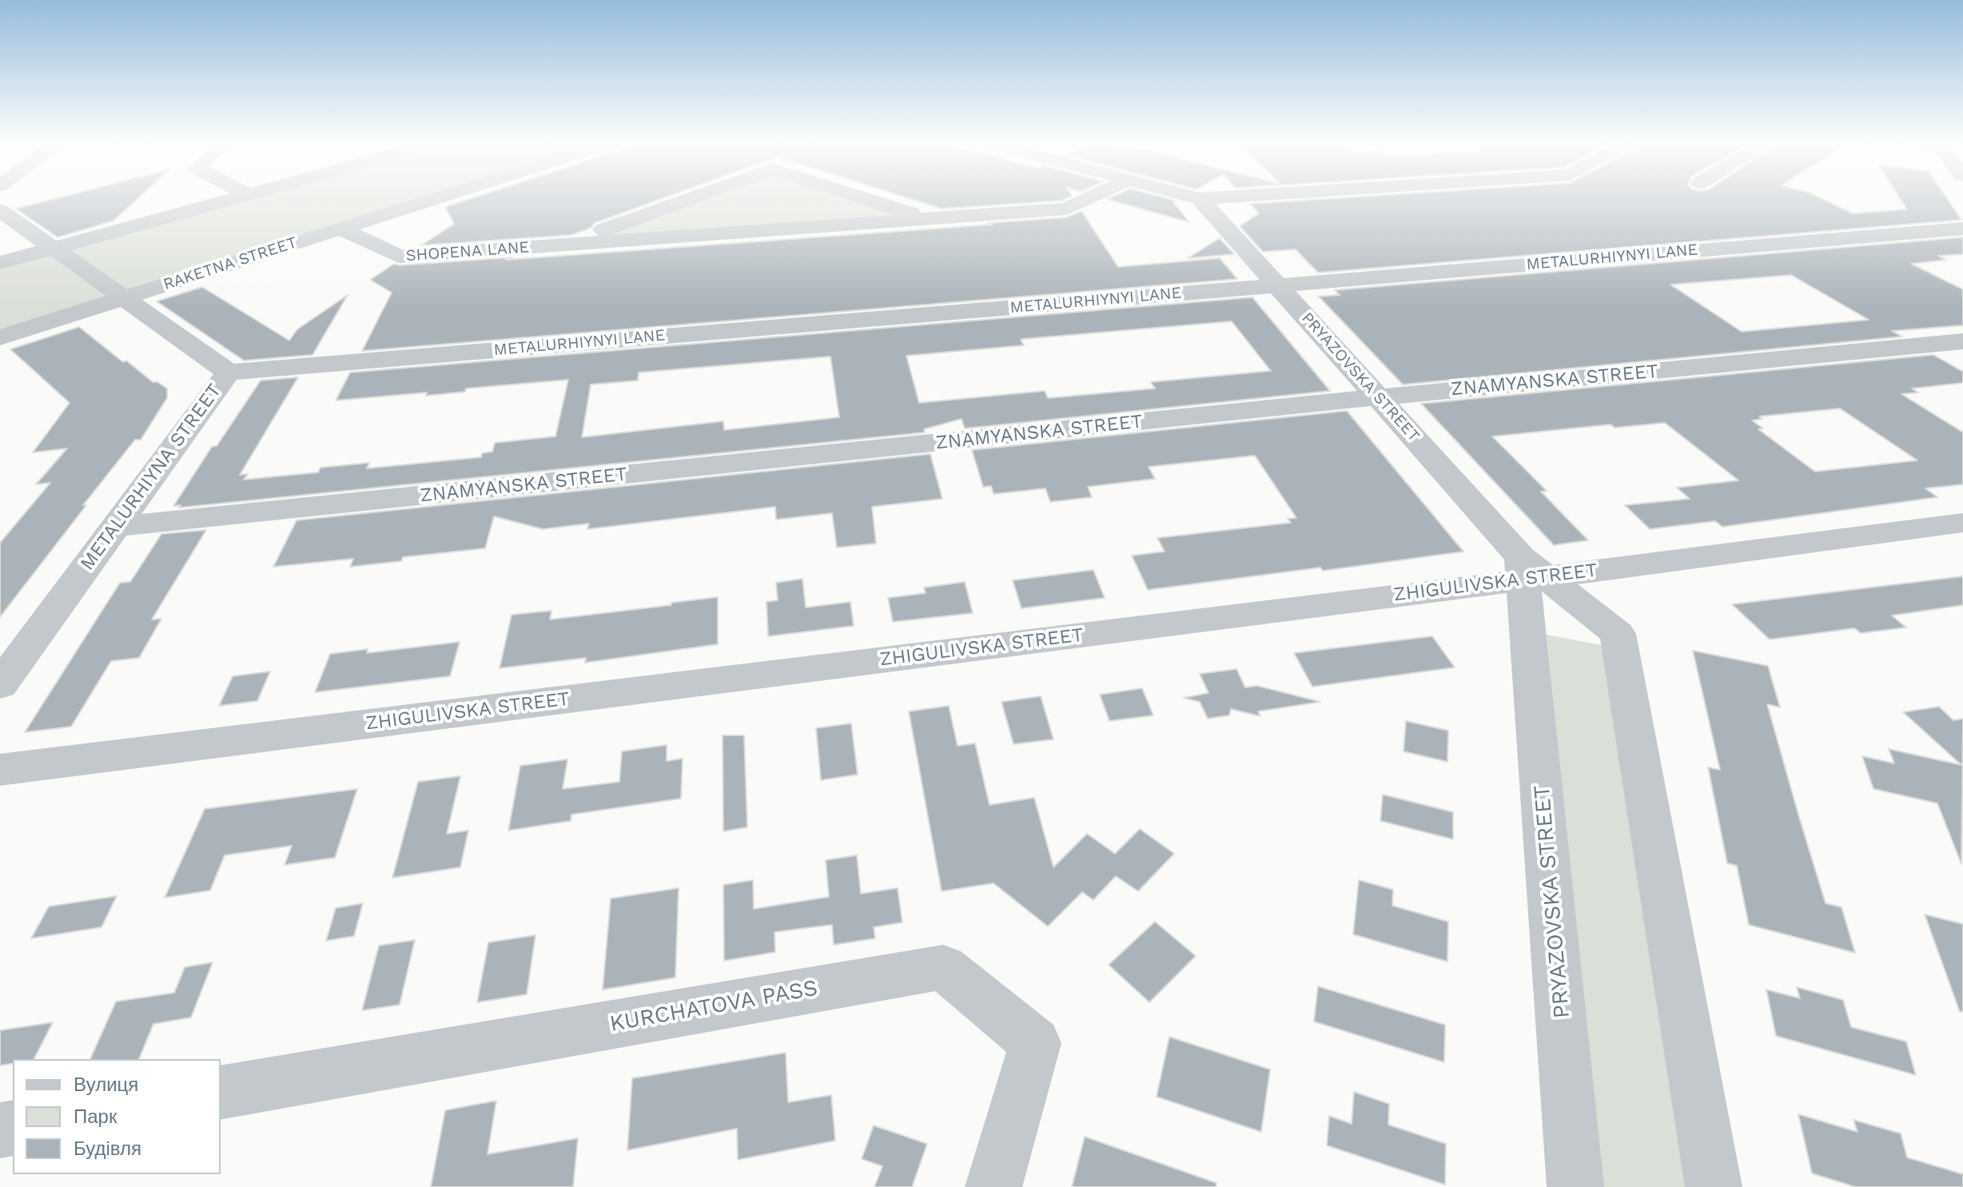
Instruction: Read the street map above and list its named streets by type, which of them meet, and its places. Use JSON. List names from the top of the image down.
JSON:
{
  "streets": {
    "street": [
      "SHOPENA LANE",
      "METALURHIYNYI LANE",
      "RAKETNA STREET",
      "PRYAZOVSKA STREET",
      "ZNAMYANSKA STREET",
      "METALURHIYNA STREET",
      "ZHIGULIVSKA STREET",
      "KURCHATOVA PASS"
    ]
  },
  "crossings": [
    ["SHOPENA LANE", "RAKETNA STREET"],
    ["METALURHIYNYI LANE", "PRYAZOVSKA STREET"],
    ["METALURHIYNYI LANE", "METALURHIYNA STREET"],
    ["RAKETNA STREET", "METALURHIYNA STREET"],
    ["PRYAZOVSKA STREET", "ZNAMYANSKA STREET"],
    ["PRYAZOVSKA STREET", "ZHIGULIVSKA STREET"],
    ["ZNAMYANSKA STREET", "METALURHIYNA STREET"]
  ],
  "legend": ["Вулиця", "Парк", "Будівля"]
}
